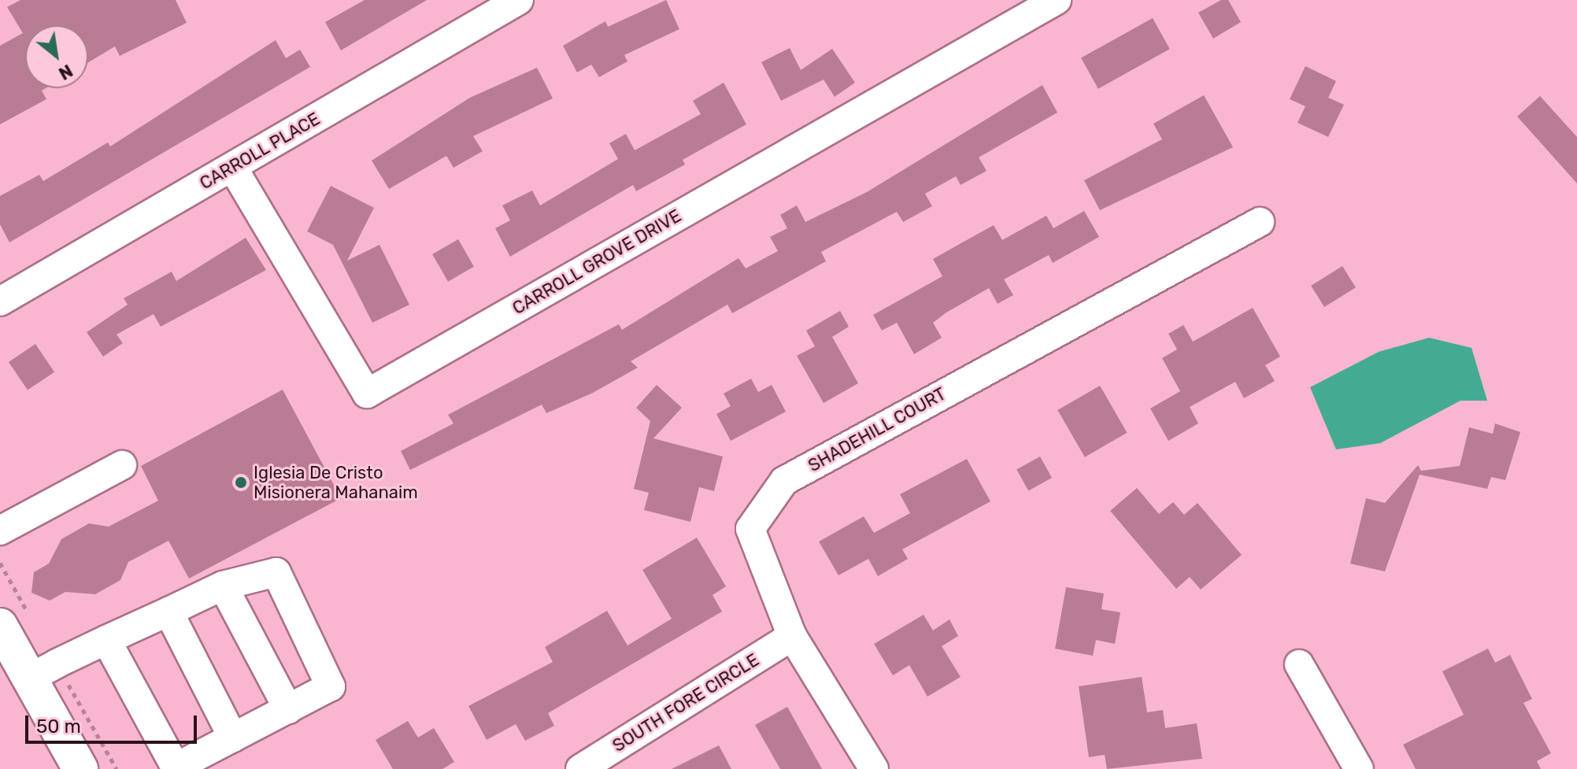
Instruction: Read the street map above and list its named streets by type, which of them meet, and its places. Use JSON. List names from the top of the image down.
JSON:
{
  "streets": {
    "street": [
      "CARROLL PLACE",
      "CARROLL GROVE DRIVE",
      "SHADEHILL COURT",
      "SOUTH FORE CIRCLE"
    ]
  },
  "crossings": [
    ["CARROLL PLACE", "CARROLL GROVE DRIVE"],
    ["SHADEHILL COURT", "SOUTH FORE CIRCLE"]
  ],
  "places": ["Iglesia De Cristo Misionera Mahanaim"],
  "scale_bar": "50 m",
  "north": "bottom right"
}
